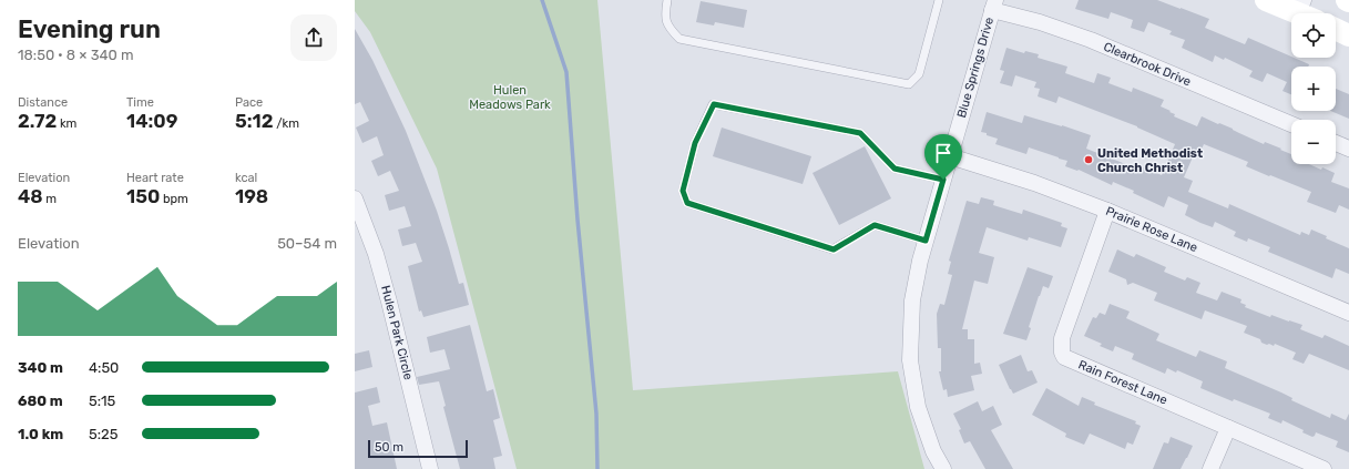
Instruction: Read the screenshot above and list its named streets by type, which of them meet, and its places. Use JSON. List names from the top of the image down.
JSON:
{
  "streets": {
    "street": [
      "Clearbrook Drive",
      "Blue Springs Drive",
      "Prairie Rose Lane",
      "Hulen Park Circle",
      "Rain Forest Lane"
    ]
  },
  "crossings": [
    ["Clearbrook Drive", "Blue Springs Drive"],
    ["Blue Springs Drive", "Prairie Rose Lane"],
    ["Prairie Rose Lane", "Rain Forest Lane"]
  ],
  "parks": ["Hulen Meadows Park"],
  "places": ["United Methodist Church Christ"],
  "scale_bar": "50 m",
  "page": {
    "heading": ["Evening run", "18:50 · 8 × 340 m"],
    "map_buttons": ["+", "−"],
    "stats": [
      ["Distance", "2.72 km"],
      ["Time", "14:09"],
      ["Pace", "5:12 /km"],
      ["Elevation", "48 m"],
      ["Heart rate", "150 bpm"],
      ["kcal", "198"]
    ],
    "chart": ["Elevation", "50–54 m"],
    "list": [
      {
        "name": "340 m",
        "note": "4:50"
      },
      {
        "name": "680 m",
        "note": "5:15"
      },
      {
        "name": "1.0 km",
        "note": "5:25"
      }
    ],
    "scale": "50 m"
  }
}
